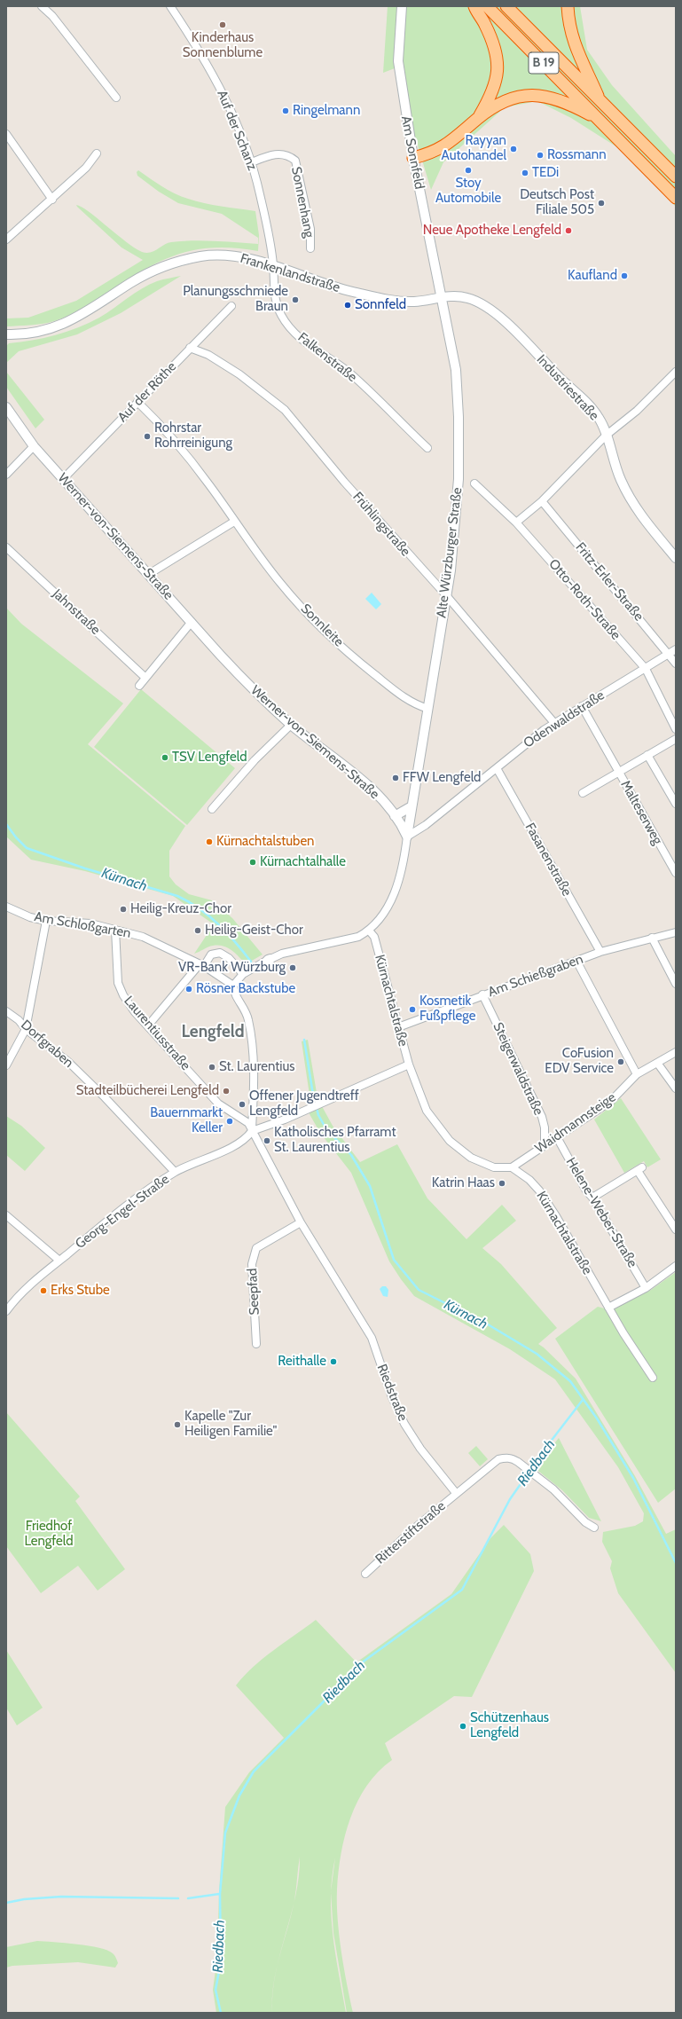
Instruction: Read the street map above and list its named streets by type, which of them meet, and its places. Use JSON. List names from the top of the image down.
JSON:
{
  "streets": {
    "highway": ["B 19"],
    "street": [
      "Auf der Schanz",
      "Am Sonnfeld",
      "Sonnenhang",
      "Frankenlandstraße",
      "Falkenstraße",
      "Industriestraße",
      "Auf der Röthe",
      "Frühlingstraße",
      "Werner-von-Siemens-Straße",
      "Alte Würzburger Straße",
      "Fritz-Erler-Straße",
      "Otto-Roth-Straße",
      "Jahnstraße",
      "Sonnleite",
      "Odenwaldstraße",
      "Malteserweg",
      "Fasanenstraße",
      "Am Schloßgarten",
      "Am Schießgraben",
      "Kürnachtalstraße",
      "Laurentiusstraße",
      "Dorfgraben",
      "Steigerwaldstraße",
      "Waidmannsteige",
      "Georg-Engel-Straße",
      "Helene-Weber-Straße",
      "Seepfad",
      "Riedstraße",
      "Ritterstiftstraße"
    ]
  },
  "crossings": [
    ["Auf der Schanz", "Sonnenhang"],
    ["Auf der Schanz", "Frankenlandstraße"],
    ["Auf der Schanz", "Falkenstraße"],
    ["Am Sonnfeld", "Frankenlandstraße"],
    ["Am Sonnfeld", "Industriestraße"],
    ["Am Sonnfeld", "Alte Würzburger Straße"],
    ["Frankenlandstraße", "Falkenstraße"],
    ["Frankenlandstraße", "Industriestraße"],
    ["Frankenlandstraße", "Alte Würzburger Straße"],
    ["Industriestraße", "Alte Würzburger Straße"],
    ["Auf der Röthe", "Frühlingstraße"],
    ["Auf der Röthe", "Werner-von-Siemens-Straße"],
    ["Auf der Röthe", "Sonnleite"],
    ["Frühlingstraße", "Alte Würzburger Straße"],
    ["Frühlingstraße", "Odenwaldstraße"],
    ["Werner-von-Siemens-Straße", "Alte Würzburger Straße"],
    ["Werner-von-Siemens-Straße", "Odenwaldstraße"],
    ["Alte Würzburger Straße", "Sonnleite"],
    ["Alte Würzburger Straße", "Odenwaldstraße"],
    ["Fritz-Erler-Straße", "Odenwaldstraße"],
    ["Otto-Roth-Straße", "Odenwaldstraße"],
    ["Odenwaldstraße", "Malteserweg"],
    ["Odenwaldstraße", "Fasanenstraße"],
    ["Fasanenstraße", "Am Schießgraben"],
    ["Am Schloßgarten", "Laurentiusstraße"],
    ["Am Schießgraben", "Kürnachtalstraße"],
    ["Am Schießgraben", "Steigerwaldstraße"],
    ["Kürnachtalstraße", "Waidmannsteige"],
    ["Kürnachtalstraße", "Georg-Engel-Straße"],
    ["Laurentiusstraße", "Georg-Engel-Straße"],
    ["Laurentiusstraße", "Riedstraße"],
    ["Dorfgraben", "Georg-Engel-Straße"],
    ["Steigerwaldstraße", "Waidmannsteige"],
    ["Waidmannsteige", "Helene-Weber-Straße"],
    ["Georg-Engel-Straße", "Riedstraße"],
    ["Seepfad", "Riedstraße"],
    ["Riedstraße", "Ritterstiftstraße"]
  ],
  "districts": ["Lengfeld"],
  "water": ["Kürnach", "Riedbach"],
  "parks": ["Friedhof Lengfeld"],
  "places": [
    "Kinderhaus Sonnenblume",
    "Ringelmann",
    "Rayyan Autohandel",
    "Rossmann",
    "Stoy Automobile",
    "TEDi",
    "Deutsch Post Filiale 505",
    "Neue Apotheke Lengfeld",
    "Kaufland",
    "Planungsschmiede Braun",
    "Sonnfeld",
    "Rohrstar Rohrreinigung",
    "TSV Lengfeld",
    "FFW Lengfeld",
    "Kürnachtalstuben",
    "Kürnachtalhalle",
    "Heilig-Kreuz-Chor",
    "Heilig-Geist-Chor",
    "VR-Bank Würzburg",
    "Rösner Backstube",
    "Kosmetik Fußpflege",
    "CoFusion EDV Service",
    "St. Laurentius",
    "Stadteilbücherei Lengfeld",
    "Offener Jugendtreff Lengfeld",
    "Bauernmarkt Keller",
    "Katholisches Pfarramt St. Laurentius",
    "Katrin Haas",
    "Erks Stube",
    "Reithalle",
    "Kapelle \"Zur Heiligen Familie\"",
    "Schützenhaus Lengfeld"
  ]
}
